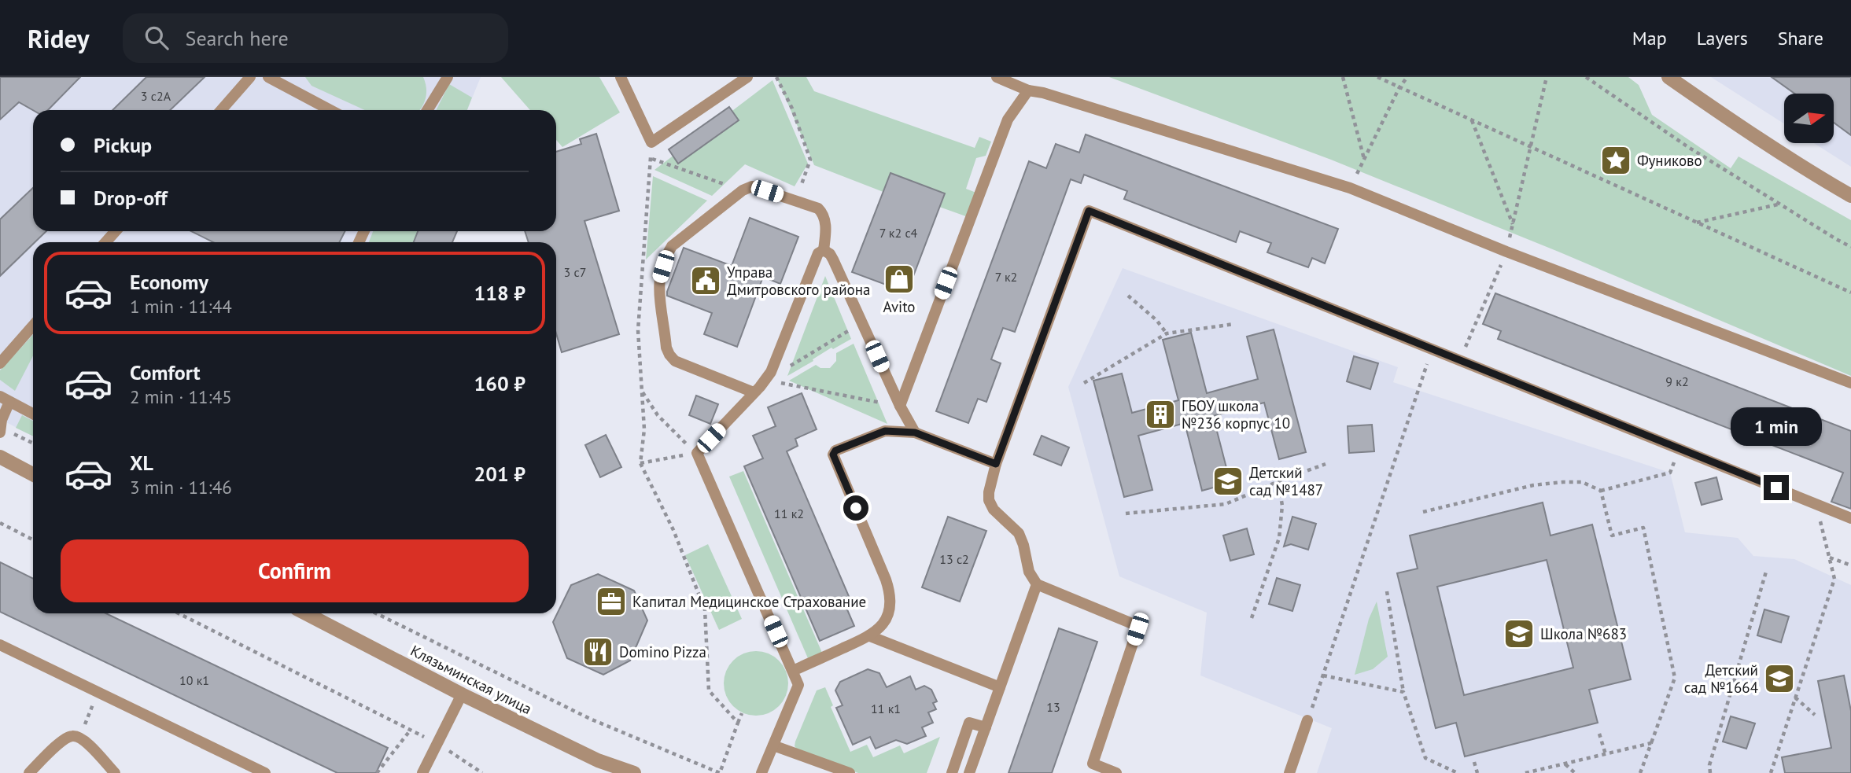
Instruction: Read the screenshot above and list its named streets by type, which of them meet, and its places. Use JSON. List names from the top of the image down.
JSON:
{
  "streets": {
    "street": ["Клязьминская улица"]
  },
  "places": {
    "place": ["Фуниково"],
    "shop": ["Avito"],
    "public building": ["Управа Дмитровского района"],
    "building": ["ГБОУ школа №236 корпус 10"],
    "school or university": ["Детский сад №1487", "Школа №683", "Детский сад №1664"],
    "office": ["Капитал Медицинское Страхование"],
    "restaurant": ["Domino Pizza"]
  },
  "house_numbers": [
    "3 с2А",
    "7 к2 с4",
    "3 с7",
    "7 к2",
    "9 к2",
    "11 к2",
    "13 с2",
    "10 к1",
    "13",
    "11 к1"
  ],
  "north": "right",
  "page": {
    "header": "Ridey",
    "search": "Search here",
    "nav": ["Map", "Layers", "Share"],
    "banner": ["Pickup", "Drop-off"],
    "list": [
      {
        "name": "Economy",
        "note": "1 min · 11:44",
        "value": "118 ₽"
      },
      {
        "name": "Comfort",
        "note": "2 min · 11:45",
        "value": "160 ₽"
      },
      {
        "name": "XL",
        "note": "3 min · 11:46",
        "value": "201 ₽"
      }
    ],
    "bubble": "1 min",
    "buttons": "Confirm"
  }
}
